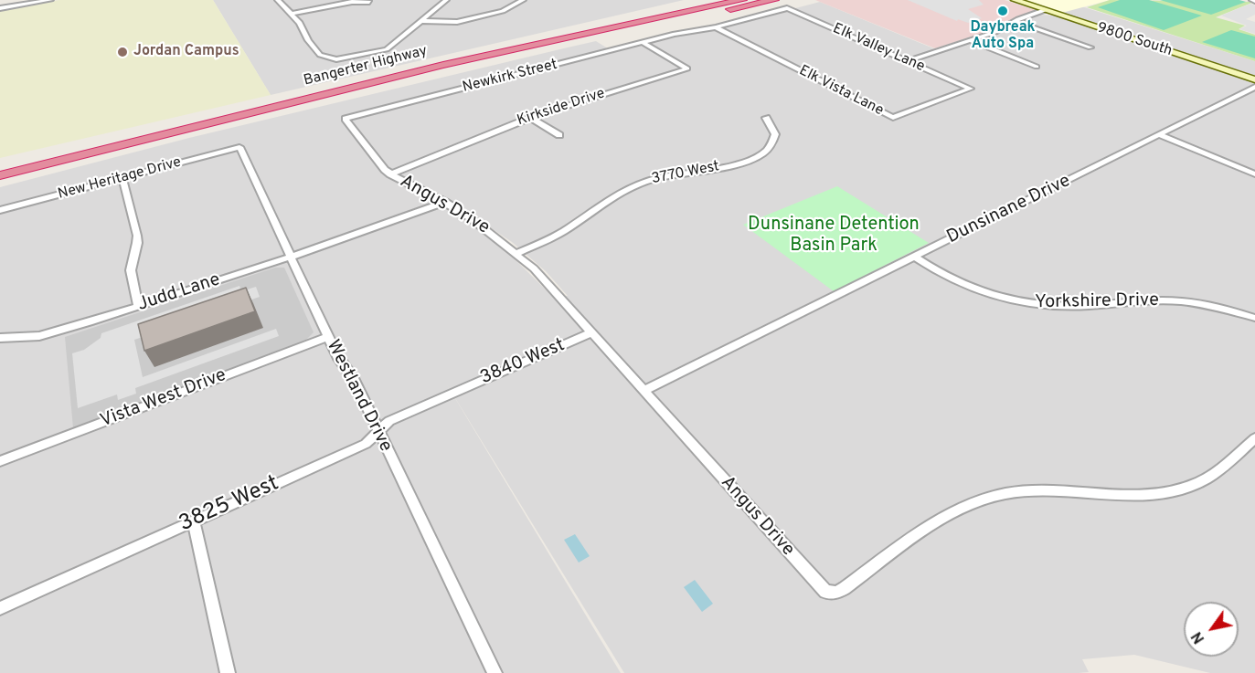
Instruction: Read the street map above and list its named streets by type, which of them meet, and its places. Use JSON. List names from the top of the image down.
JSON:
{
  "streets": {
    "highway": ["Bangerter Highway"],
    "main road": ["9800 South"],
    "street": [
      "Elk Valley Lane",
      "Newkirk Street",
      "Elk Vista Lane",
      "Kirkside Drive",
      "3770 West",
      "New Heritage Drive",
      "Angus Drive",
      "Dunsinane Drive",
      "Judd Lane",
      "Yorkshire Drive",
      "3840 West",
      "Westland Drive",
      "Vista West Drive",
      "3825 West"
    ]
  },
  "crossings": [
    ["Elk Valley Lane", "Newkirk Street"],
    ["Elk Valley Lane", "Elk Vista Lane"],
    ["Newkirk Street", "Elk Vista Lane"],
    ["Newkirk Street", "Kirkside Drive"],
    ["Newkirk Street", "Angus Drive"],
    ["Kirkside Drive", "Angus Drive"],
    ["3770 West", "Angus Drive"],
    ["New Heritage Drive", "Westland Drive"],
    ["Angus Drive", "Dunsinane Drive"],
    ["Angus Drive", "Judd Lane"],
    ["Angus Drive", "3840 West"],
    ["Dunsinane Drive", "Yorkshire Drive"],
    ["Judd Lane", "Westland Drive"],
    ["3840 West", "3825 West"],
    ["Westland Drive", "Vista West Drive"],
    ["Westland Drive", "3825 West"]
  ],
  "parks": ["Dunsinane Detention Basin Park"],
  "places": ["Daybreak Auto Spa", "Jordan Campus"],
  "north": "bottom left"
}
